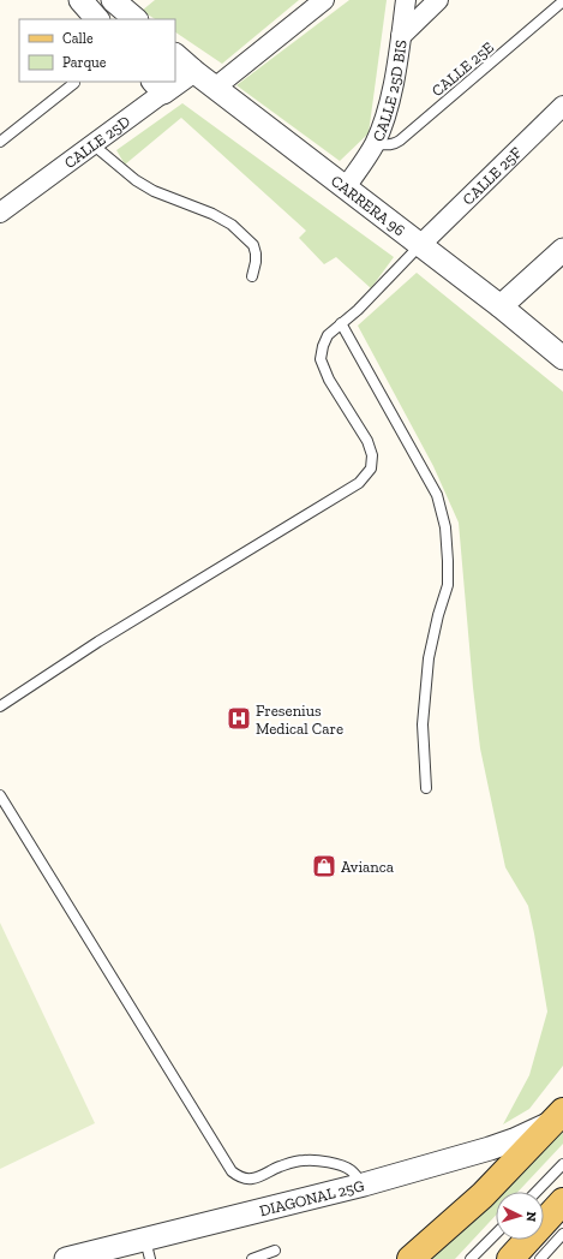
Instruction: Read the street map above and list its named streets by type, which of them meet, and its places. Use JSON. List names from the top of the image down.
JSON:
{
  "streets": {
    "street": [
      "CALLE 25D BIS",
      "CALLE 25D",
      "CALLE 25F",
      "CARRERA 96",
      "DIAGONAL 25G"
    ],
    "lane": ["CALLE 25E"]
  },
  "crossings": [
    ["CALLE 25E", "CALLE 25D BIS"],
    ["CALLE 25D BIS", "CARRERA 96"],
    ["CALLE 25D", "CARRERA 96"],
    ["CALLE 25F", "CARRERA 96"]
  ],
  "places": {
    "hospital": ["Fresenius Medical Care"],
    "shop": ["Avianca"]
  },
  "legend": ["Calle", "Parque"],
  "north": "right"
}
